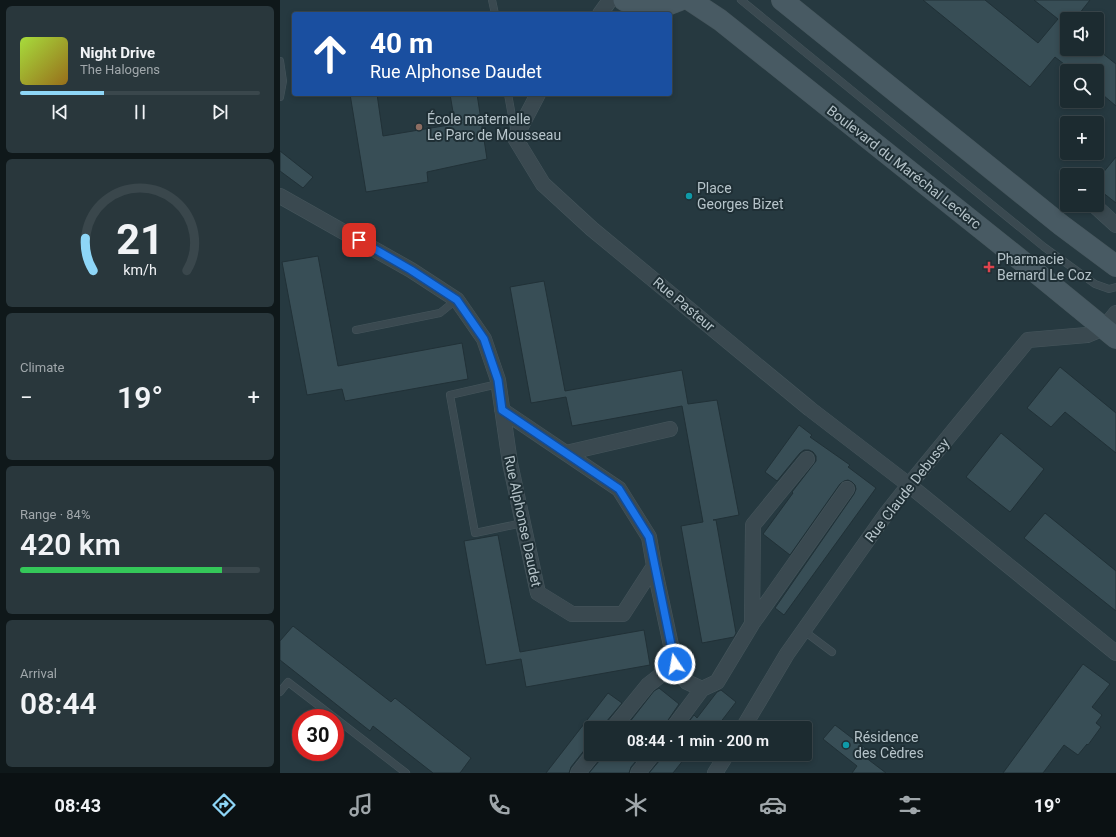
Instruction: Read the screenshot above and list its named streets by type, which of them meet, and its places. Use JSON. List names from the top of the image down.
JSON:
{
  "streets": {
    "main road": ["Boulevard du Maréchal Leclerc"],
    "street": ["Rue Pasteur", "Rue Claude Debussy", "Rue Alphonse Daudet"]
  },
  "crossings": [
    ["Boulevard du Maréchal Leclerc", "Rue Claude Debussy"],
    ["Rue Pasteur", "Rue Claude Debussy"]
  ],
  "places": {
    "other": ["École maternelle Le Parc de Mousseau", "Place Georges Bizet", "Résidence des Cèdres"],
    "health": ["Pharmacie Bernard Le Coz"]
  },
  "page": {
    "map_buttons": ["+", "−"],
    "turn": ["40 m", "Rue Alphonse Daudet"],
    "song": ["Night Drive", "The Halogens"],
    "tile": [
      "Climate",
      ["Range · 84%", "420 km"],
      ["Arrival", "08:44"]
    ],
    "heat": ["−", "19°", "+"],
    "limit": "30",
    "trip": "08:44 · 1 min · 200 m",
    "tabs": ["08:43", "19°"],
    "gauge": ["21", "km/h"]
  }
}
